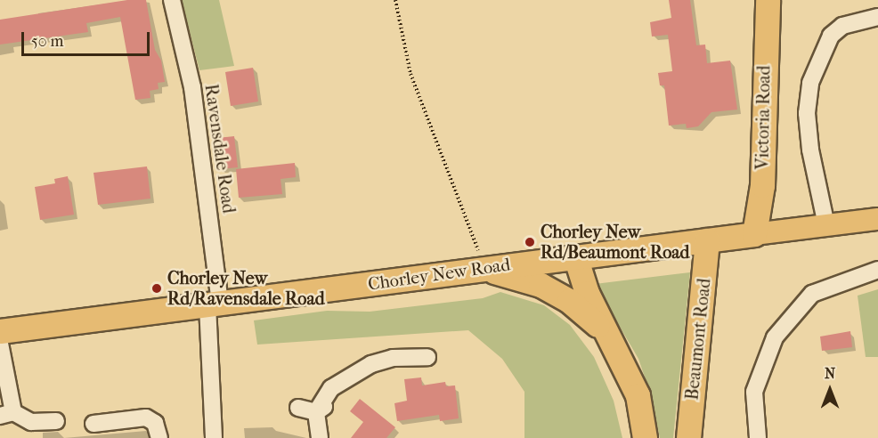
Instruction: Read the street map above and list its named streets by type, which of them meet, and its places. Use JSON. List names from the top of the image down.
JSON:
{
  "streets": {
    "highway": ["Victoria Road", "Chorley New Road", "Beaumont Road"],
    "street": ["Ravensdale Road"]
  },
  "crossings": [
    ["Victoria Road", "Chorley New Road"],
    ["Ravensdale Road", "Chorley New Road"],
    ["Chorley New Road", "Beaumont Road"]
  ],
  "places": ["Chorley New Rd/Beaumont Road", "Chorley New Rd/Ravensdale Road"],
  "scale_bar": "50 m",
  "north": "top"
}
